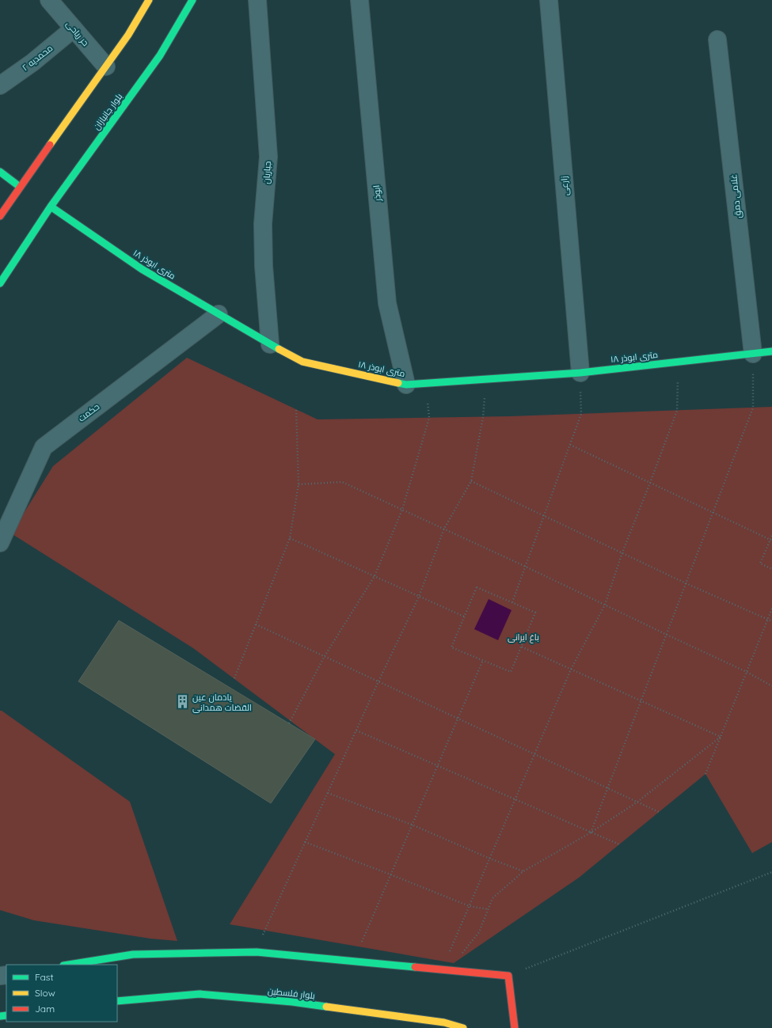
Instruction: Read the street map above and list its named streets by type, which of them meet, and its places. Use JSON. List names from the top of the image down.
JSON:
{
  "streets": {
    "street": [
      "حر ریاحی",
      "محمدیه ۲",
      "بلوار جانبازان",
      "جباریان",
      "زارعی",
      "ابوذر",
      "غلامی دمق",
      "۱۸ متری ابوذر",
      "حکمت",
      "بلوار فلسطین"
    ]
  },
  "crossings": [
    ["حر ریاحی", "محمدیه ۲"],
    ["بلوار جانبازان", "۱۸ متری ابوذر"],
    ["جباریان", "۱۸ متری ابوذر"],
    ["زارعی", "۱۸ متری ابوذر"],
    ["ابوذر", "۱۸ متری ابوذر"],
    ["غلامی دمق", "۱۸ متری ابوذر"],
    ["۱۸ متری ابوذر", "حکمت"]
  ],
  "parks": ["باغ ایرانی"],
  "places": {
    "building": ["یادمان عین القضات همدانی"]
  },
  "legend": ["Fast", "Slow", "Jam"]
}
